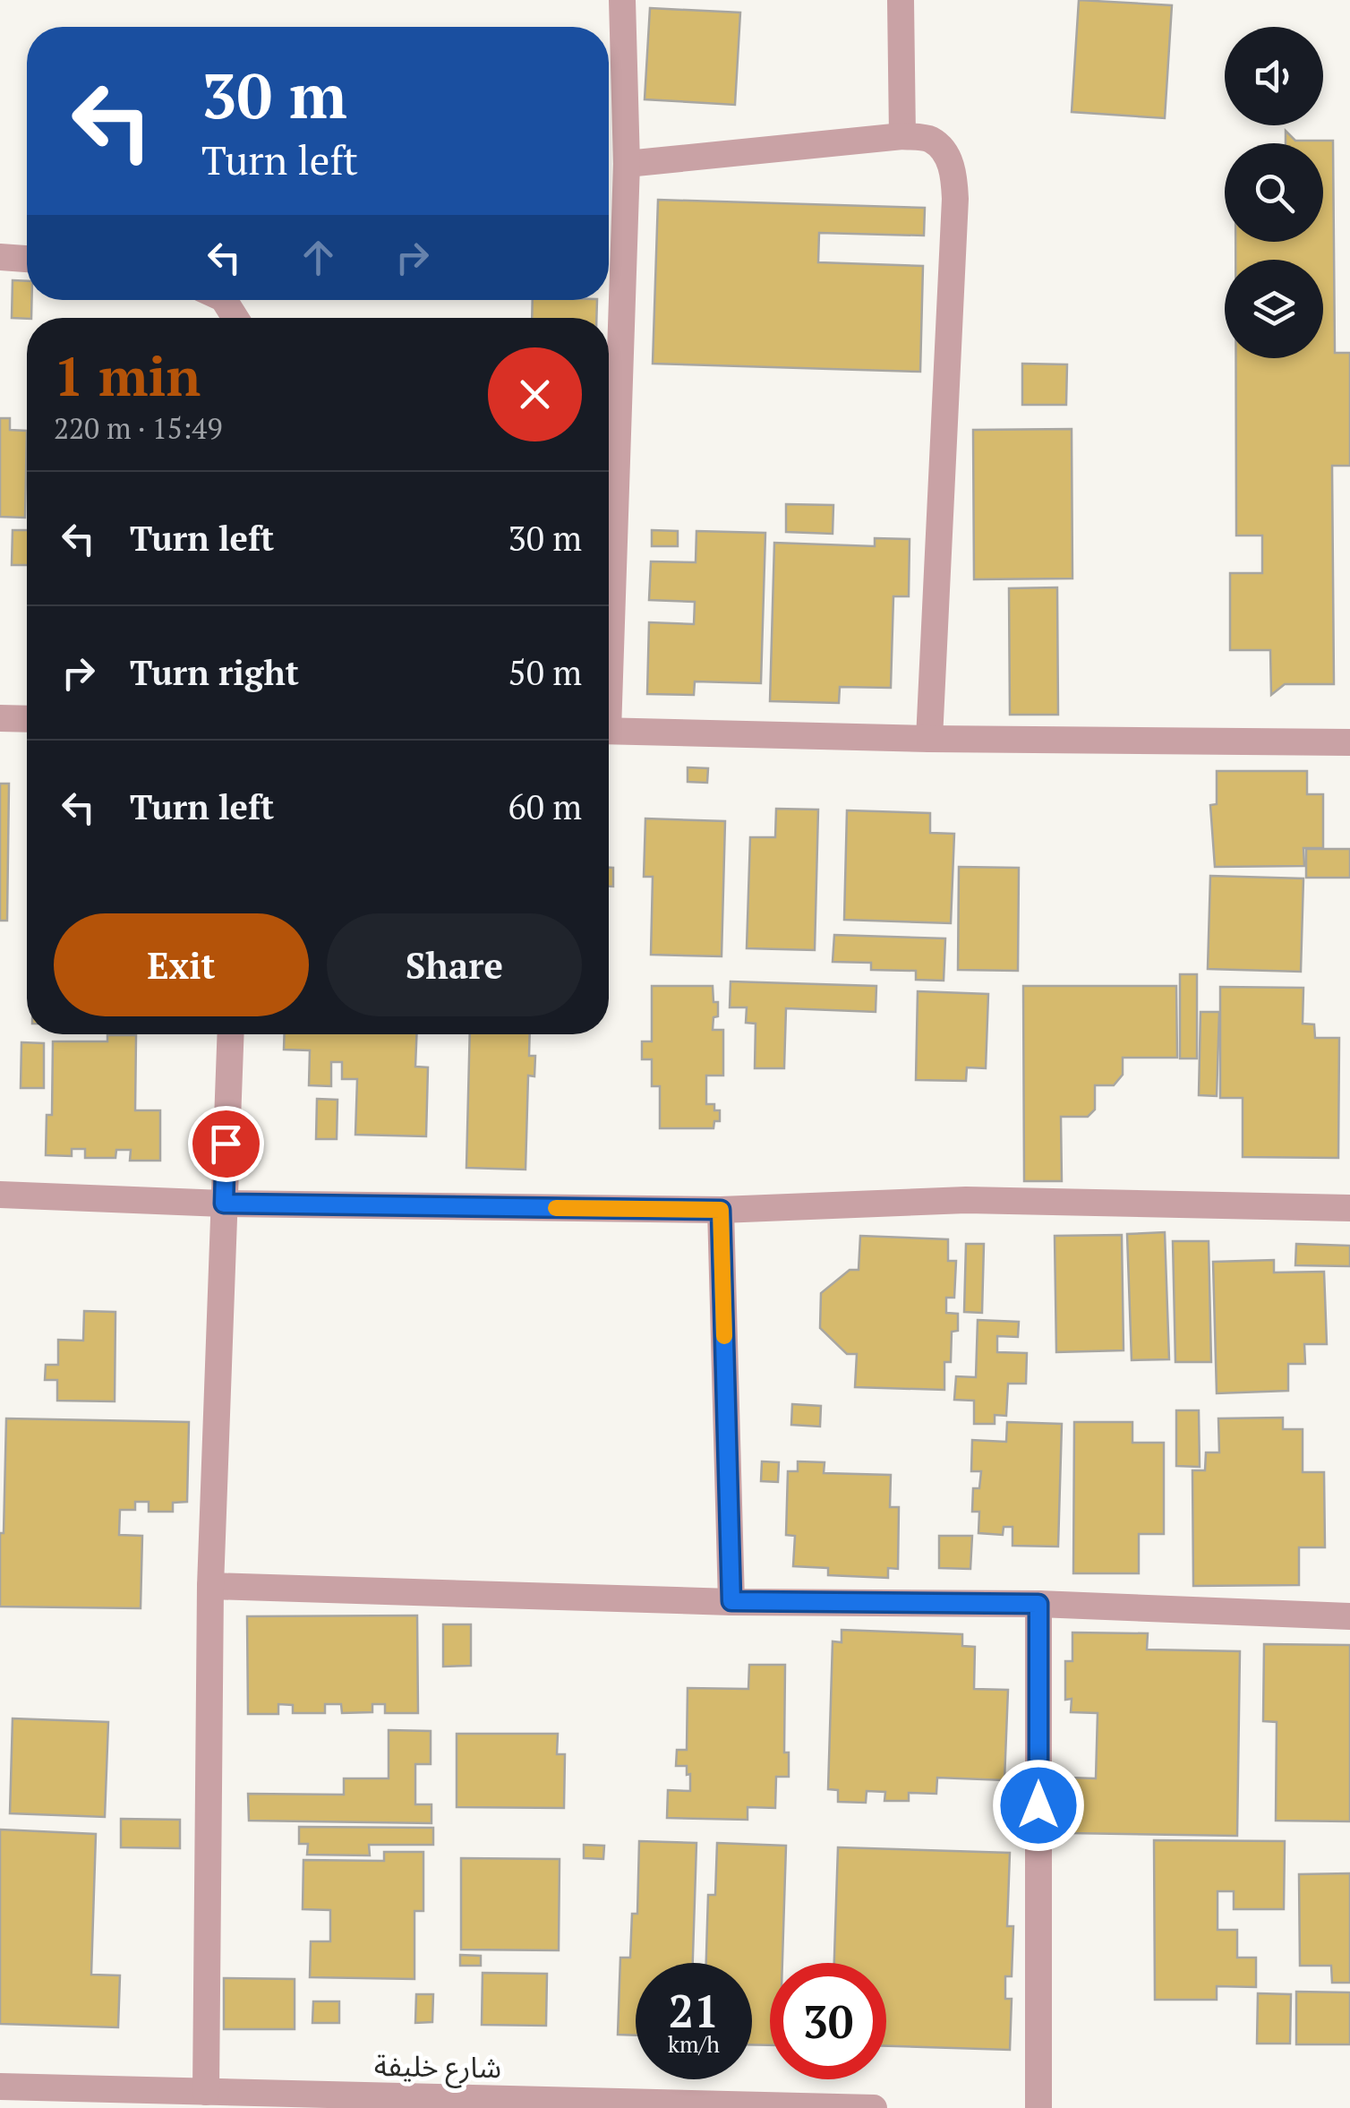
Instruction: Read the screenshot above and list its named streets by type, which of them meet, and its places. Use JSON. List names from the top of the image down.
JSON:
{
  "streets": {
    "street": ["شارع خليفة"]
  },
  "page": {
    "turn": ["30 m", "Turn left"],
    "heading": ["1 min", "220 m · 15:49"],
    "list": [
      {
        "name": "Turn left",
        "value": "30 m"
      },
      {
        "name": "Turn right",
        "value": "50 m"
      },
      {
        "name": "Turn left",
        "value": "60 m"
      }
    ],
    "buttons": ["Exit", "Share"],
    "speed": "21 km/h",
    "limit": "30"
  }
}
